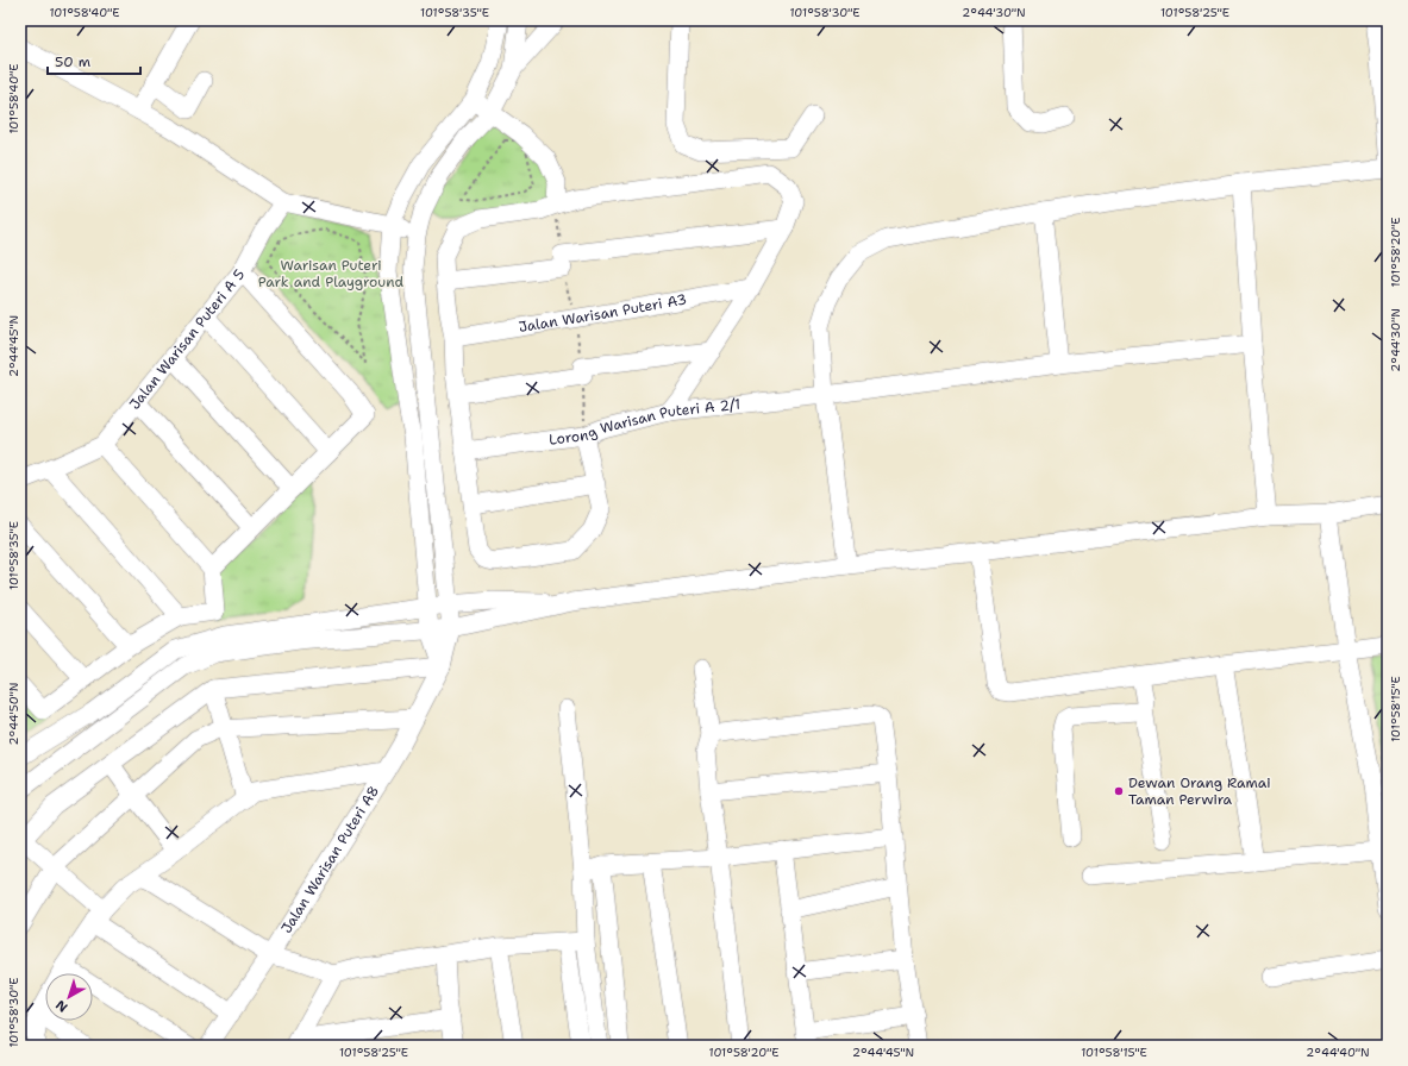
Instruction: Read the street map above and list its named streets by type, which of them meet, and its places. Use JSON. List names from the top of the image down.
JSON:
{
  "streets": {
    "street": [
      "Jalan Warisan Puteri A3",
      "Jalan Warisan Puteri A 5",
      "Lorong Warisan Puteri A 2/1",
      "Jalan Warisan Puteri A8"
    ]
  },
  "parks": ["Warisan Puteri Park and Playground"],
  "places": ["Dewan Orang Ramai Taman Perwira"],
  "scale_bar": "50 m",
  "north": "bottom left",
  "coordinates": [
    "101°58'40\"E",
    "101°58'35\"E",
    "101°58'30\"E",
    "2°44'30\"N",
    "101°58'25\"E",
    "101°58'20\"E",
    "2°44'45\"N",
    "101°58'15\"E",
    "2°44'50\"N",
    "2°44'40\"N"
  ]
}
